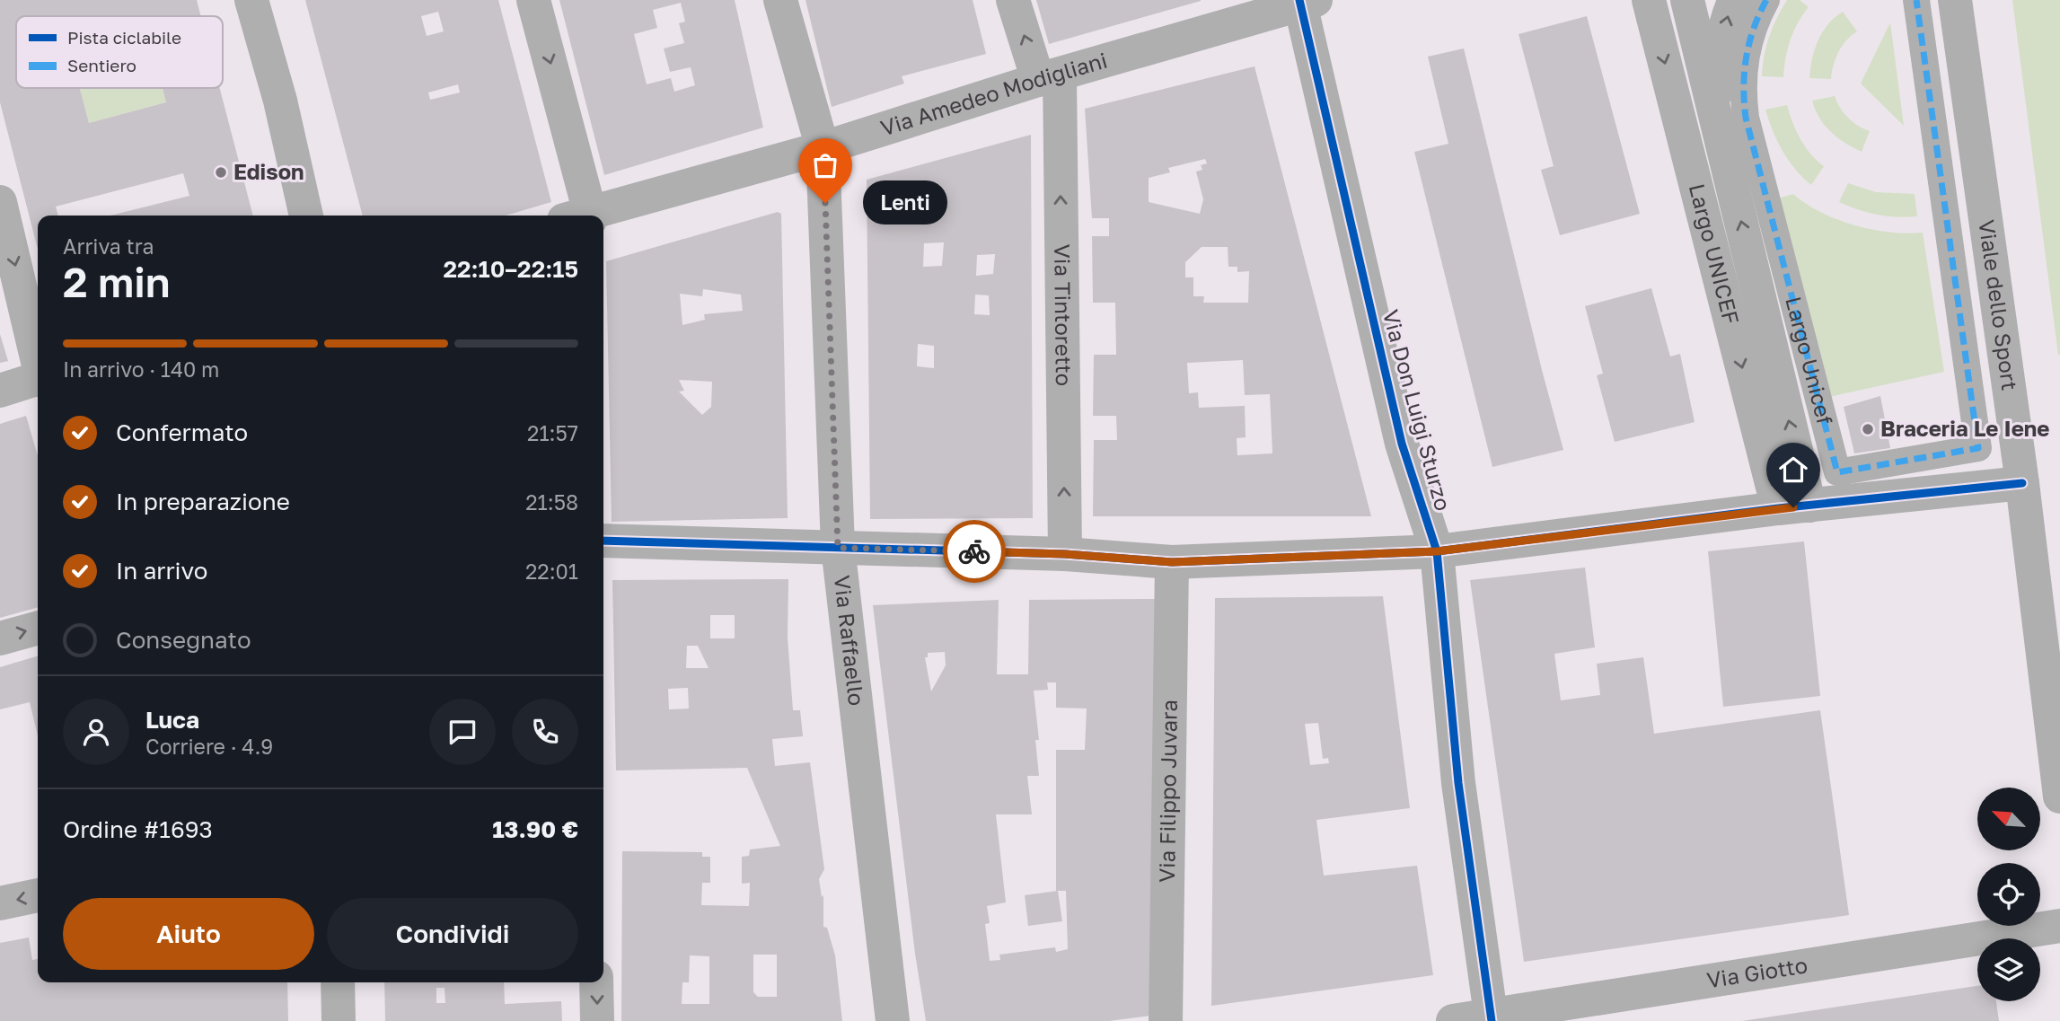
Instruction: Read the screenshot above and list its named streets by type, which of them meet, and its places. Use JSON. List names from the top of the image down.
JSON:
{
  "streets": {
    "street": [
      "Via Amedeo Modigliani",
      "Largo UNICEF",
      "Viale dello Sport",
      "Via Tintoretto",
      "Largo Unicef",
      "Via Don Luigi Sturzo",
      "Via Raffaello",
      "Via Filippo Juvara",
      "Via Giotto"
    ]
  },
  "crossings": [
    ["Via Amedeo Modigliani", "Via Tintoretto"],
    ["Via Amedeo Modigliani", "Via Don Luigi Sturzo"],
    ["Via Amedeo Modigliani", "Via Raffaello"],
    ["Via Don Luigi Sturzo", "Via Giotto"]
  ],
  "one_way": ["Via Tintoretto"],
  "places": ["Edison", "Lenti", "Braceria Le Iene"],
  "legend": ["Pista ciclabile", "Sentiero"],
  "north": "top left",
  "page": {
    "bubble": "Lenti",
    "heading": ["2 min", "Arriva tra", "22:10–22:15"],
    "panel": [
      "Luca",
      "Corriere · 4.9",
      "Ordine #1693",
      "13.90 €"
    ],
    "bar": "In arrivo · 140 m",
    "list": [
      ["Confermato", "21:57"],
      ["In preparazione", "21:58"],
      ["In arrivo", "22:01"],
      "Consegnato"
    ],
    "buttons": ["Aiuto", "Condividi"]
  }
}
